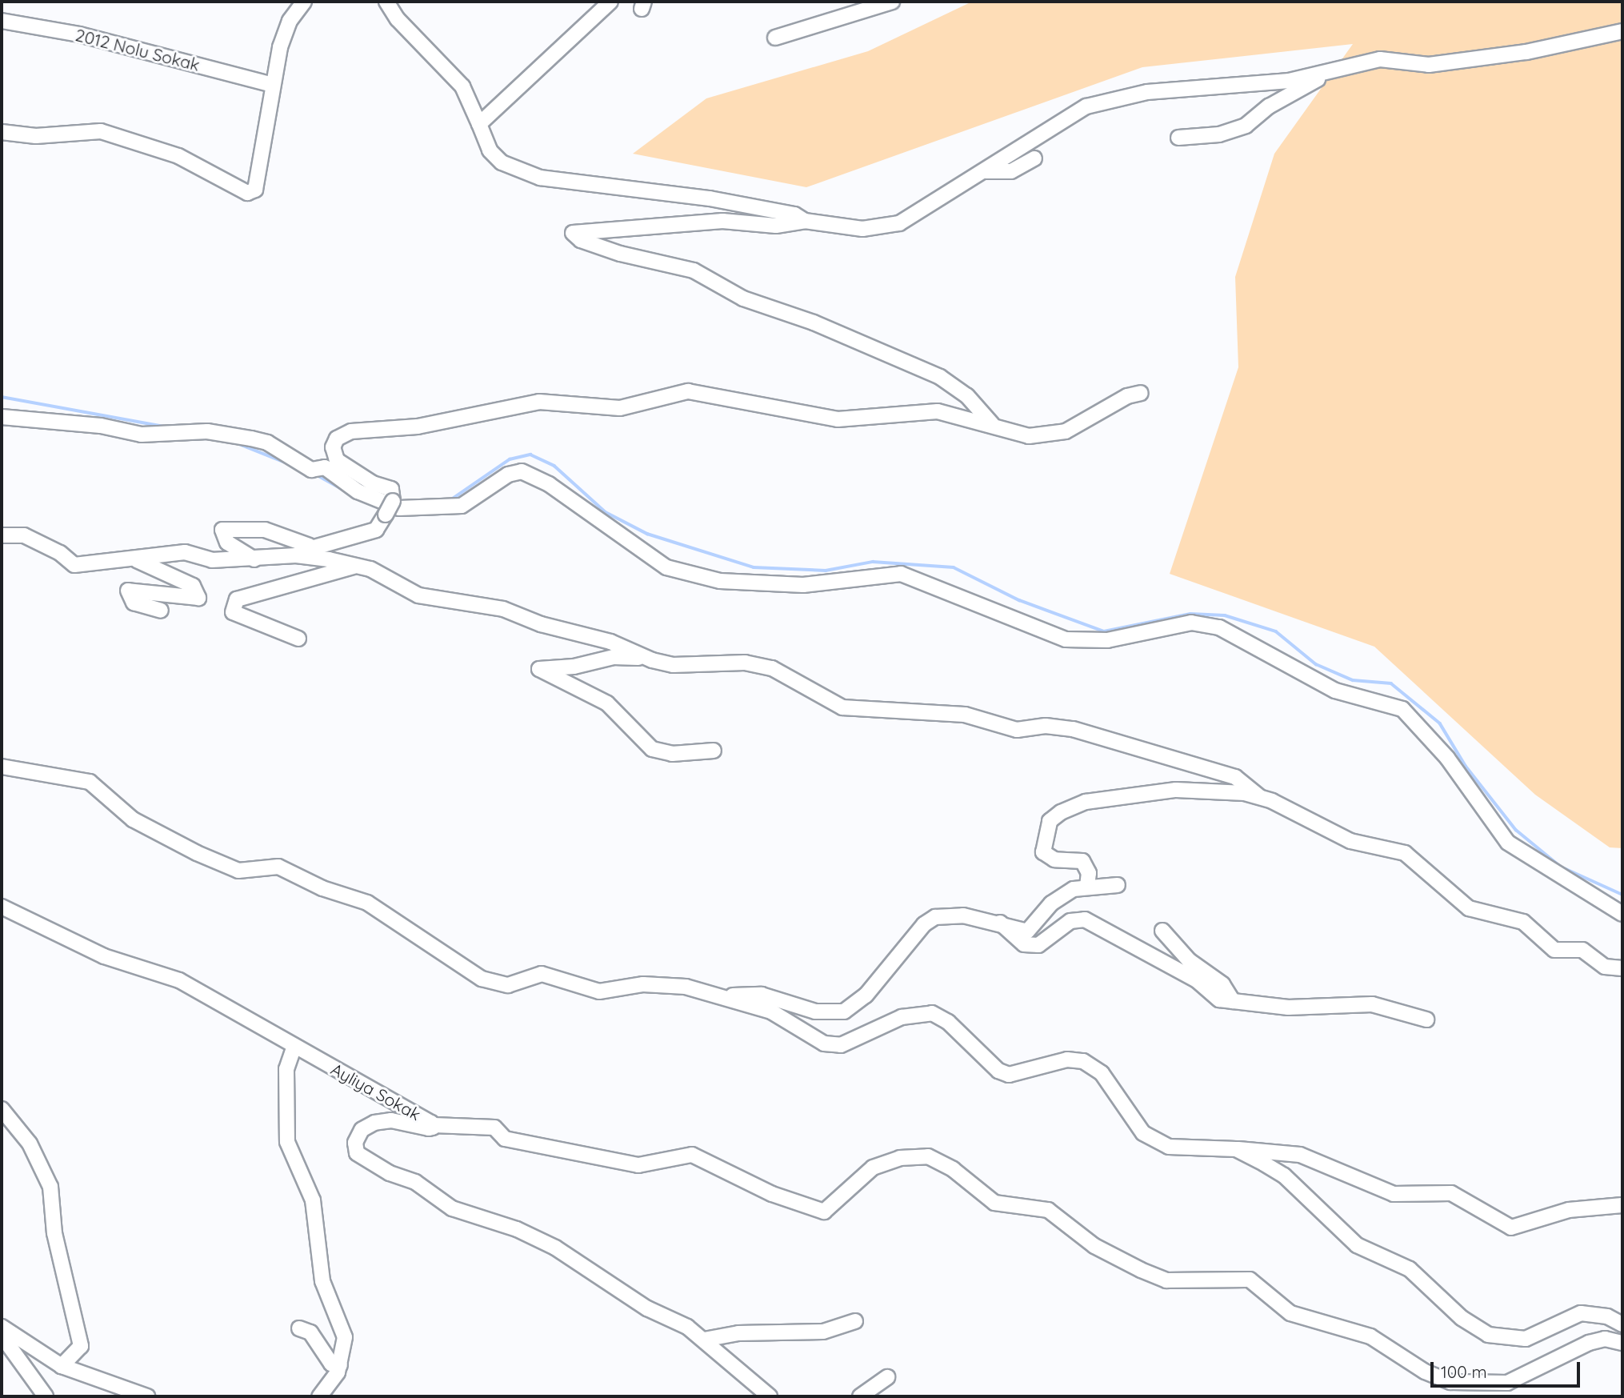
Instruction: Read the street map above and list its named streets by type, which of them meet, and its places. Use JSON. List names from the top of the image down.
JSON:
{
  "streets": {
    "street": ["2012 Nolu Sokak", "Ayliya Sokak"]
  },
  "scale_bar": "100 m"
}
